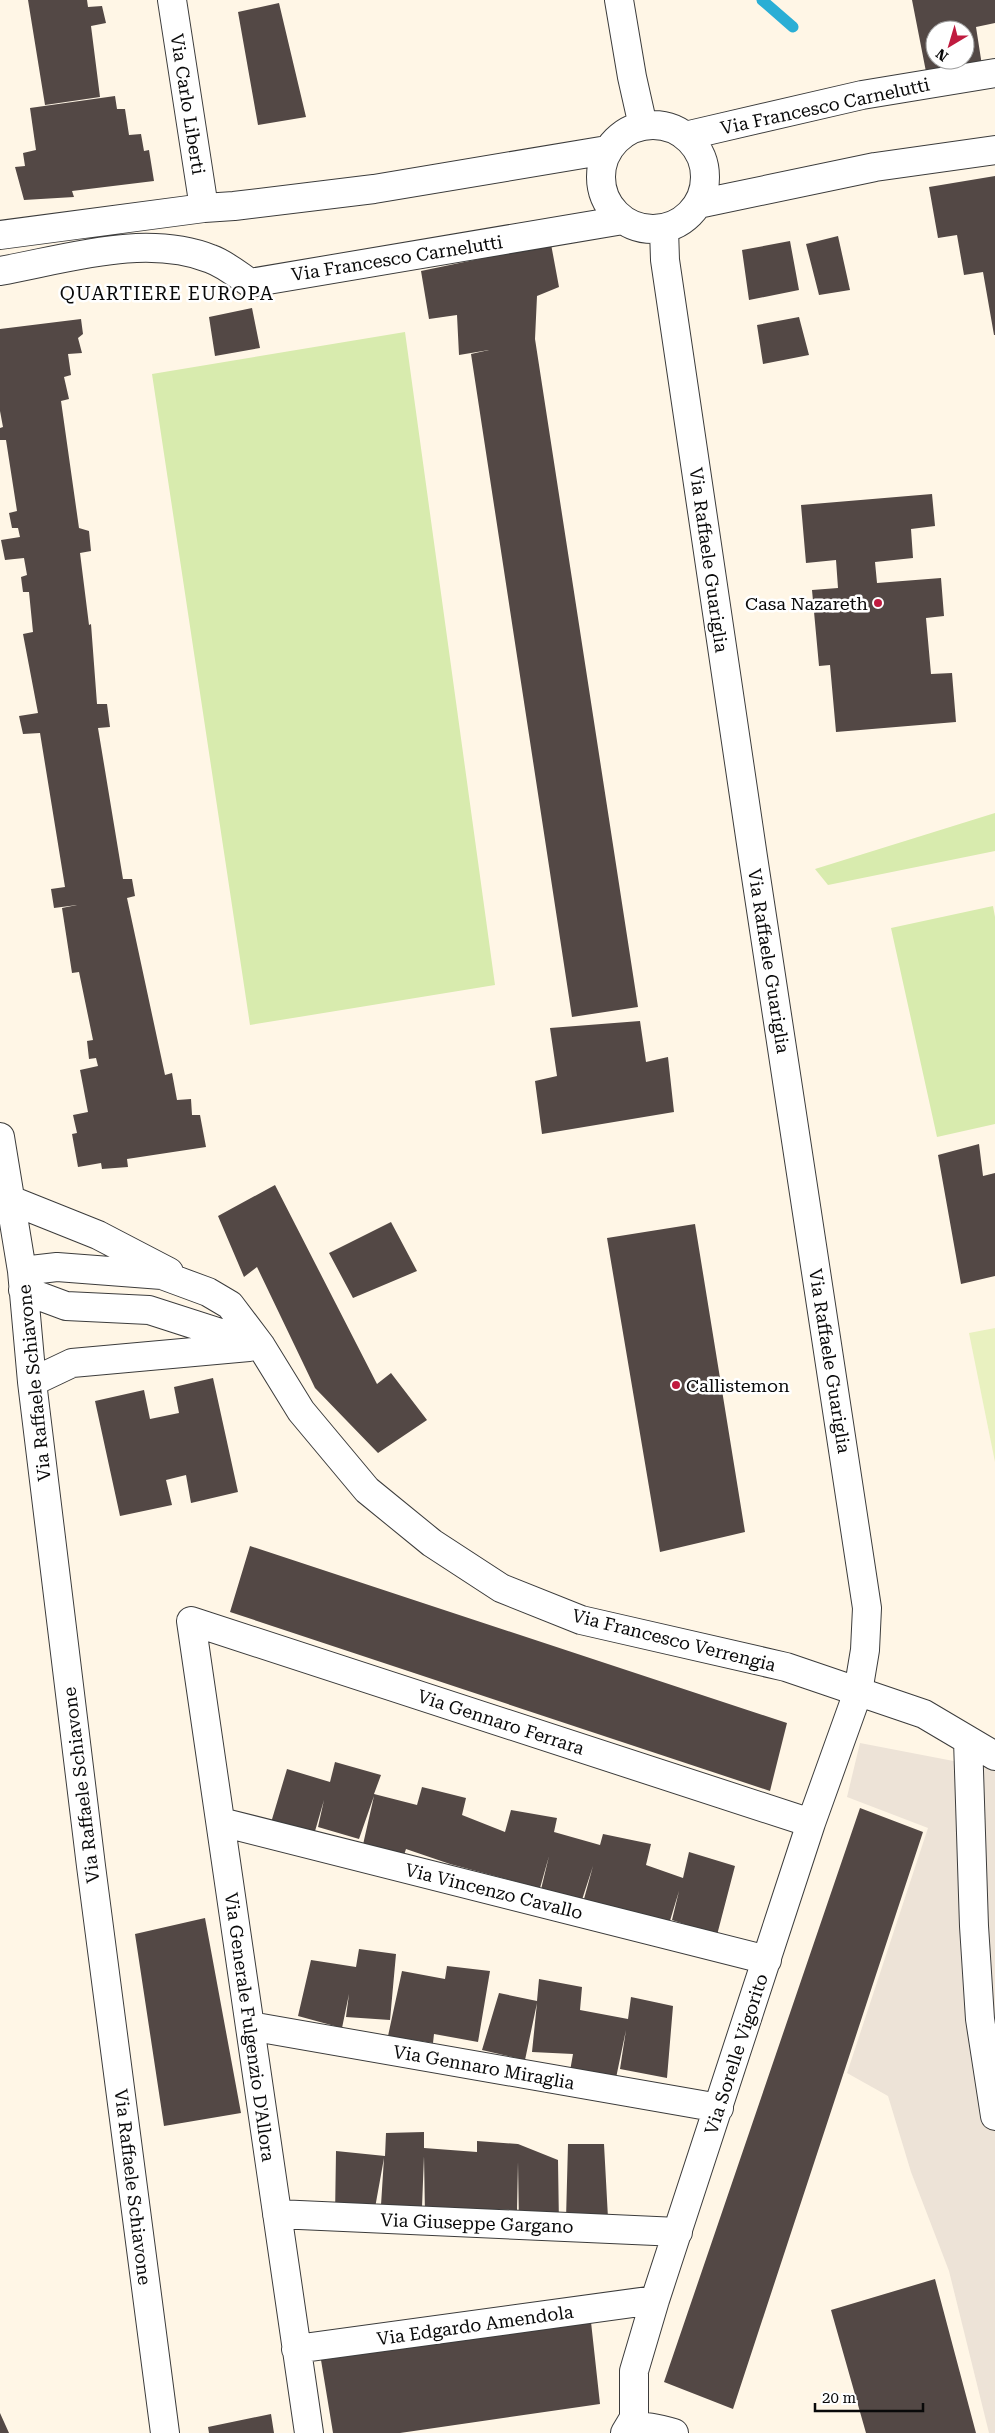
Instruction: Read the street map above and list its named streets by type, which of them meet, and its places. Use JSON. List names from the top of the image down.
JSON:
{
  "streets": {
    "street": [
      "Via Carlo Liberti",
      "Via Francesco Carnelutti",
      "Via Raffaele Guariglia",
      "Via Raffaele Schiavone",
      "Via Francesco Verrengia",
      "Via Gennaro Ferrara",
      "Via Vincenzo Cavallo",
      "Via Generale Fulgenzio D'Allora",
      "Via Sorelle Vigorito",
      "Via Gennaro Miraglia",
      "Via Giuseppe Gargano",
      "Via Edgardo Amendola"
    ]
  },
  "crossings": [
    ["Via Francesco Carnelutti", "Via Raffaele Guariglia"],
    ["Via Raffaele Guariglia", "Via Francesco Verrengia"],
    ["Via Raffaele Guariglia", "Via Sorelle Vigorito"],
    ["Via Raffaele Schiavone", "Via Francesco Verrengia"],
    ["Via Francesco Verrengia", "Via Sorelle Vigorito"],
    ["Via Gennaro Ferrara", "Via Generale Fulgenzio D'Allora"],
    ["Via Gennaro Ferrara", "Via Sorelle Vigorito"],
    ["Via Vincenzo Cavallo", "Via Generale Fulgenzio D'Allora"],
    ["Via Vincenzo Cavallo", "Via Sorelle Vigorito"],
    ["Via Generale Fulgenzio D'Allora", "Via Gennaro Miraglia"],
    ["Via Generale Fulgenzio D'Allora", "Via Giuseppe Gargano"],
    ["Via Generale Fulgenzio D'Allora", "Via Edgardo Amendola"],
    ["Via Sorelle Vigorito", "Via Gennaro Miraglia"],
    ["Via Sorelle Vigorito", "Via Giuseppe Gargano"],
    ["Via Sorelle Vigorito", "Via Edgardo Amendola"]
  ],
  "districts": ["QUARTIERE EUROPA"],
  "places": ["Casa Nazareth", "Callistemon"],
  "scale_bar": "20 m",
  "north": "bottom left"
}
